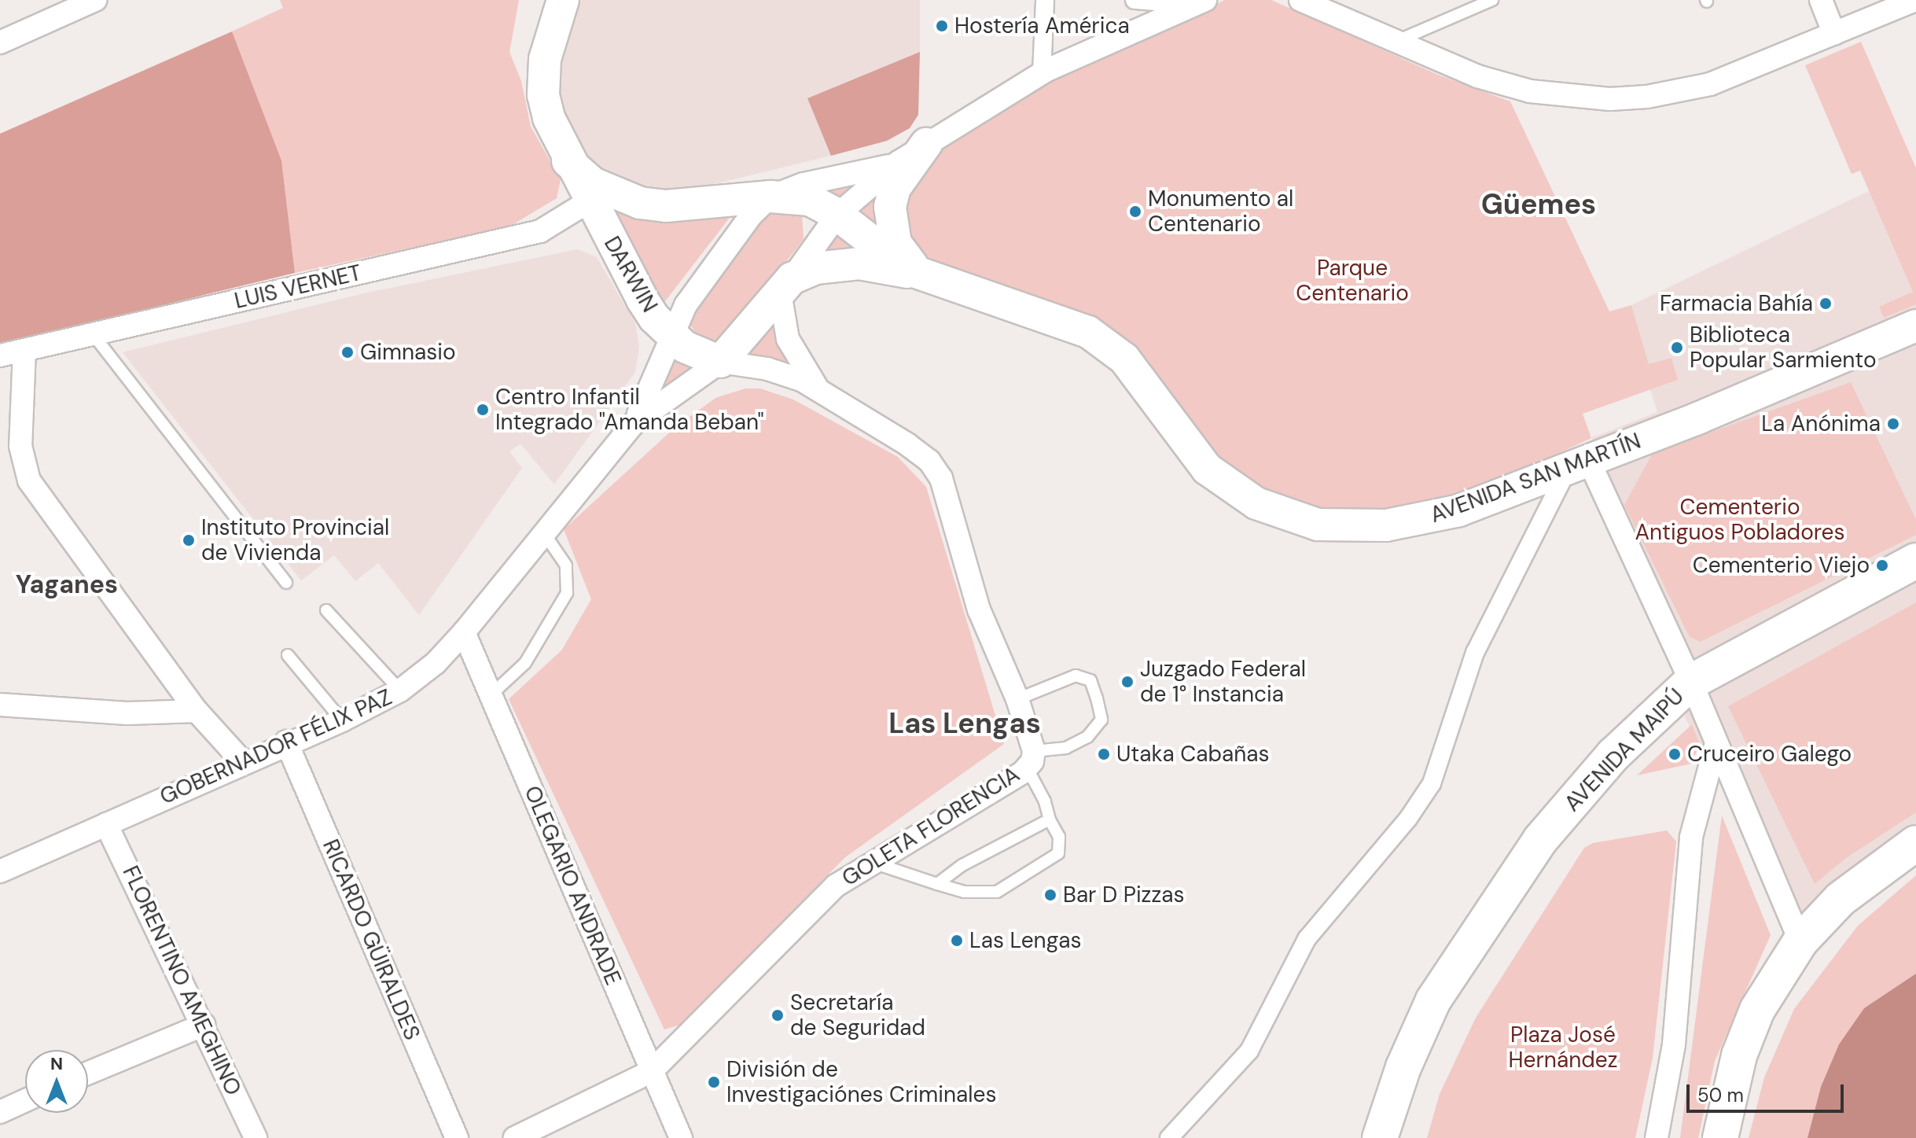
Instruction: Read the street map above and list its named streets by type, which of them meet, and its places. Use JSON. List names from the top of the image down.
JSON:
{
  "streets": {
    "main road": [
      "DARWIN",
      "AVENIDA SAN MARTÍN",
      "GOBERNADOR FÉLIX PAZ",
      "AVENIDA MAIPÚ"
    ],
    "street": [
      "LUIS VERNET",
      "GOLETA FLORENCIA",
      "OLEGARIO ANDRADE",
      "RICARDO GÜIRALDES",
      "FLORENTINO AMEGHINO"
    ]
  },
  "crossings": [
    ["DARWIN", "LUIS VERNET"],
    ["DARWIN", "GOBERNADOR FÉLIX PAZ"],
    ["DARWIN", "GOLETA FLORENCIA"],
    ["AVENIDA SAN MARTÍN", "GOBERNADOR FÉLIX PAZ"],
    ["GOBERNADOR FÉLIX PAZ", "GOLETA FLORENCIA"],
    ["GOBERNADOR FÉLIX PAZ", "OLEGARIO ANDRADE"],
    ["GOBERNADOR FÉLIX PAZ", "RICARDO GÜIRALDES"],
    ["GOBERNADOR FÉLIX PAZ", "FLORENTINO AMEGHINO"],
    ["GOLETA FLORENCIA", "OLEGARIO ANDRADE"]
  ],
  "districts": ["Güemes", "Yaganes", "Las Lengas"],
  "parks": ["Parque Centenario", "Cementerio Antiguos Pobladores", "Plaza José Hernández"],
  "places": [
    "Hostería América",
    "Monumento al Centenario",
    "Farmacia Bahía",
    "Biblioteca Popular Sarmiento",
    "Gimnasio",
    "Centro Infantil Integrado \"Amanda Beban\"",
    "La Anónima",
    "Instituto Provincial de Vivienda",
    "Cementerio Viejo",
    "Juzgado Federal de 1° Instancia",
    "Utaka Cabañas",
    "Cruceiro Galego",
    "Bar D Pizzas",
    "Las Lengas",
    "Secretaría de Seguridad",
    "División de Investigaciónes Criminales"
  ],
  "scale_bar": "50 m",
  "north": "top"
}
